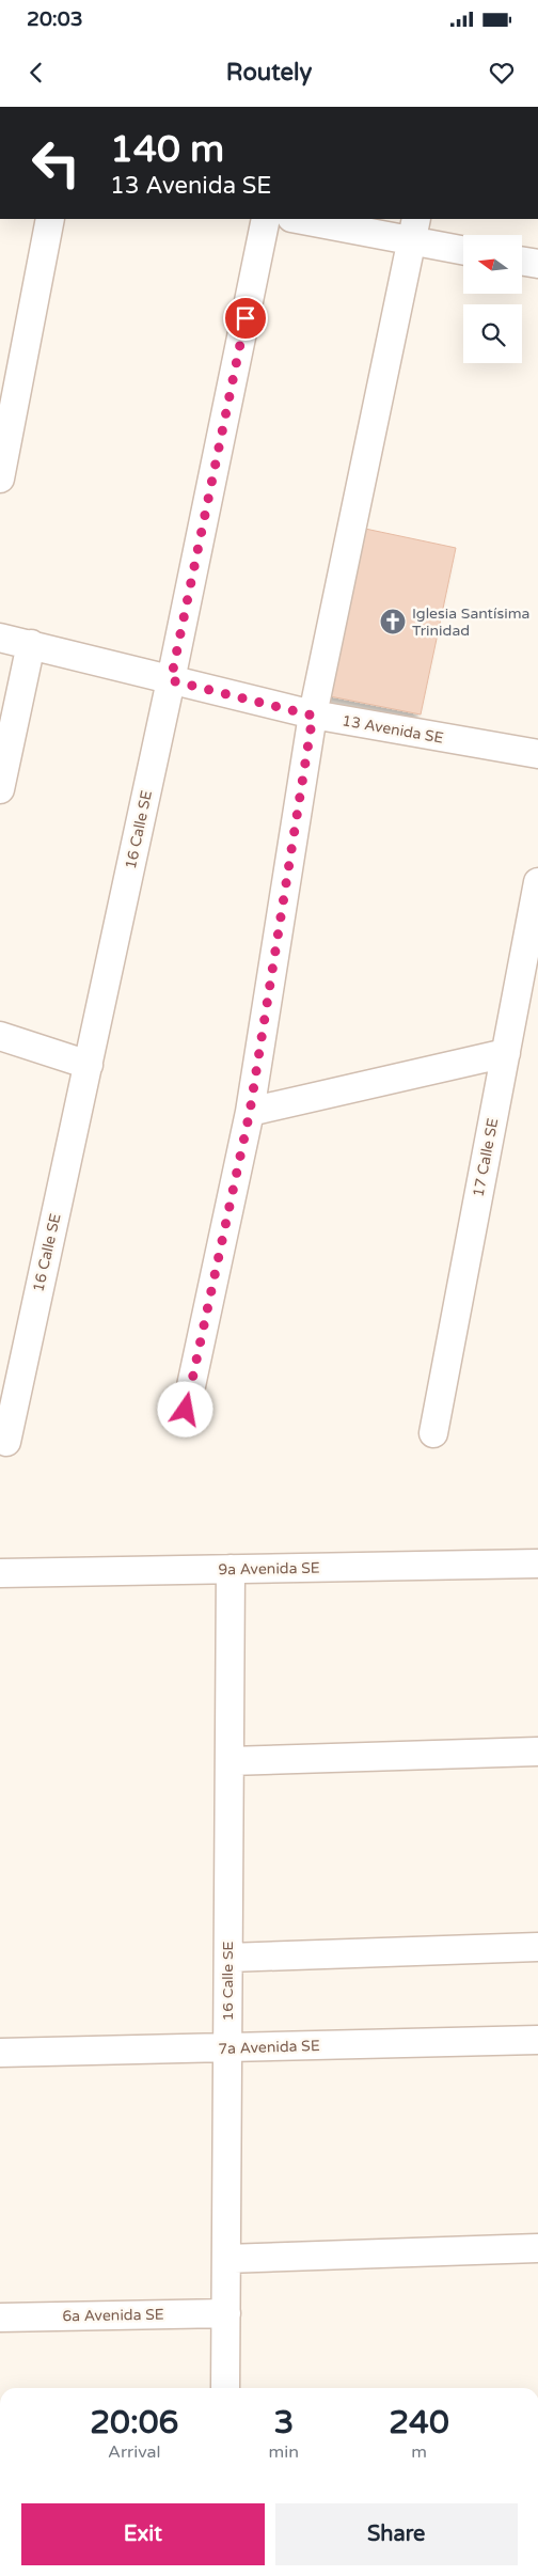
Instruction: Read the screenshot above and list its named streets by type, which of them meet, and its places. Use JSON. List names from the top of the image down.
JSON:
{
  "streets": {
    "street": [
      "13 Avenida SE",
      "16 Calle SE",
      "17 Calle SE",
      "9a Avenida SE",
      "7a Avenida SE",
      "6a Avenida SE"
    ]
  },
  "crossings": [
    ["13 Avenida SE", "16 Calle SE"],
    ["16 Calle SE", "9a Avenida SE"],
    ["16 Calle SE", "7a Avenida SE"],
    ["16 Calle SE", "6a Avenida SE"]
  ],
  "places": {
    "church": ["Iglesia Santísima Trinidad"]
  },
  "north": "left",
  "page": {
    "status": "20:03",
    "header": "Routely",
    "turn": ["140 m", "13 Avenida SE"],
    "eta": [
      "20:06",
      "Arrival",
      "3",
      "min",
      "240",
      "m"
    ],
    "buttons": ["Exit", "Share"]
  }
}
